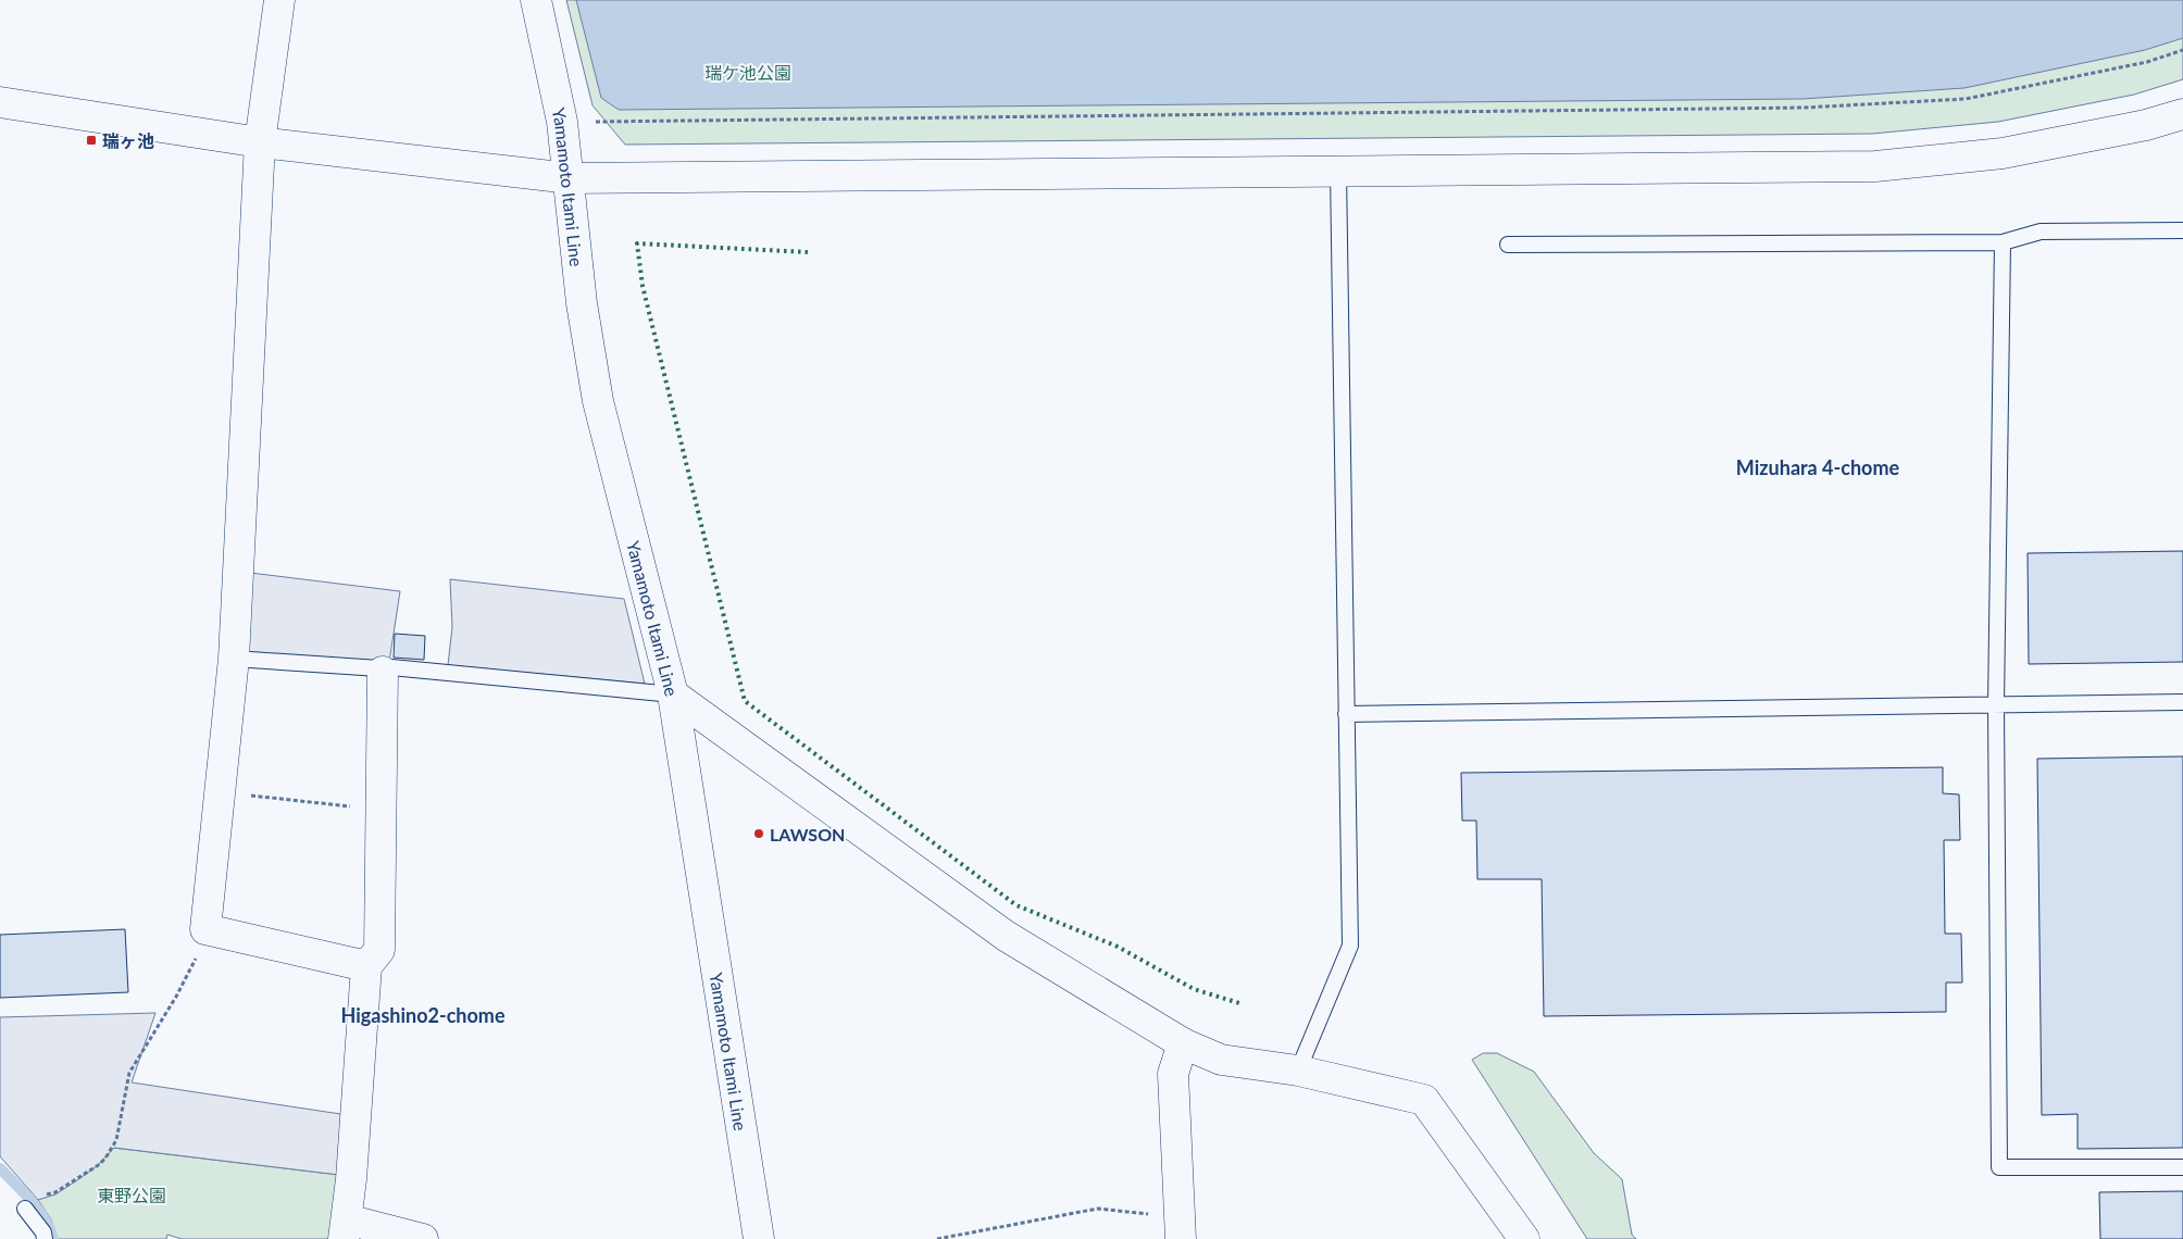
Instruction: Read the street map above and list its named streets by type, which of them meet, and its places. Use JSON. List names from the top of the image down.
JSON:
{
  "streets": {
    "street": ["Yamamoto Itami Line"]
  },
  "districts": ["Mizuhara 4-chome", "Higashino2-chome"],
  "parks": ["瑞ケ池公園", "東野公園"],
  "places": {
    "transit": ["瑞ヶ池"],
    "other": ["LAWSON"]
  }
}
